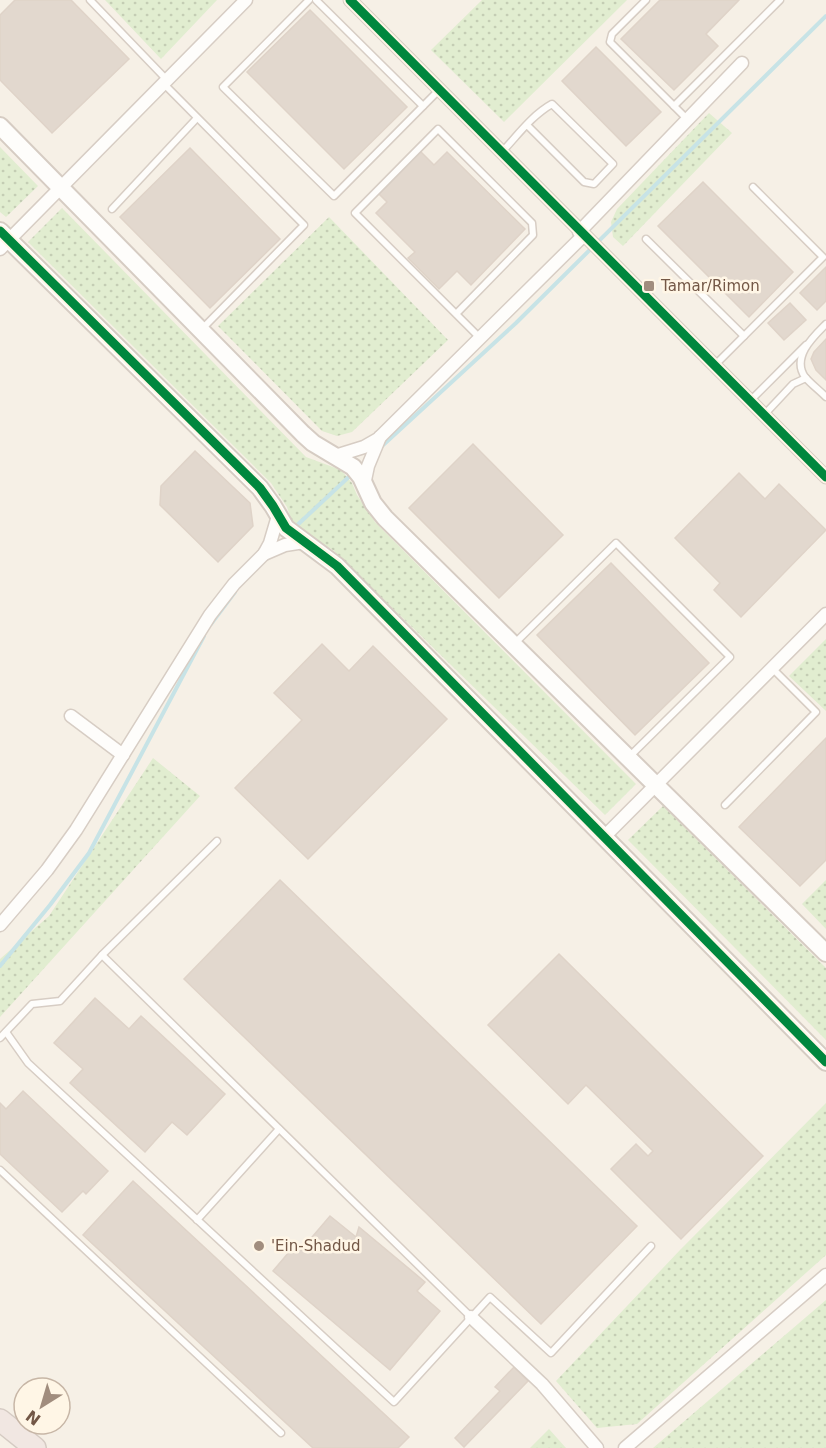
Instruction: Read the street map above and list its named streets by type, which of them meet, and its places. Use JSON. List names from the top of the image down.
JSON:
{
  "places": {
    "transit": ["Tamar/Rimon"],
    "other": ["'Ein-Shadud"]
  },
  "north": "bottom left"
}
